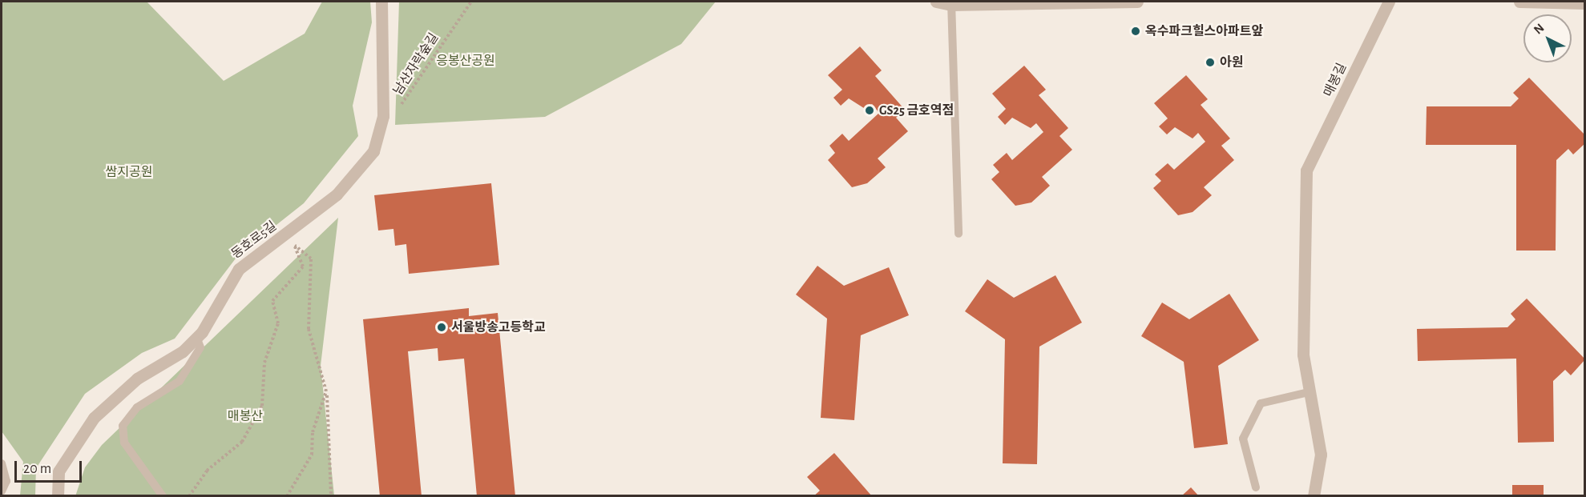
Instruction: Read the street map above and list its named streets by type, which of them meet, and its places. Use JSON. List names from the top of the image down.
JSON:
{
  "streets": {
    "street": ["매봉길", "동호로5길"],
    "path": ["남산자락숲길"]
  },
  "parks": ["응봉산공원", "쌈지공원", "매봉산"],
  "places": [
    "옥수파크힐스아파트앞",
    "아원",
    "GS25 금호역점",
    "서울방송고등학교"
  ],
  "scale_bar": "20 m",
  "north": "top left"
}
